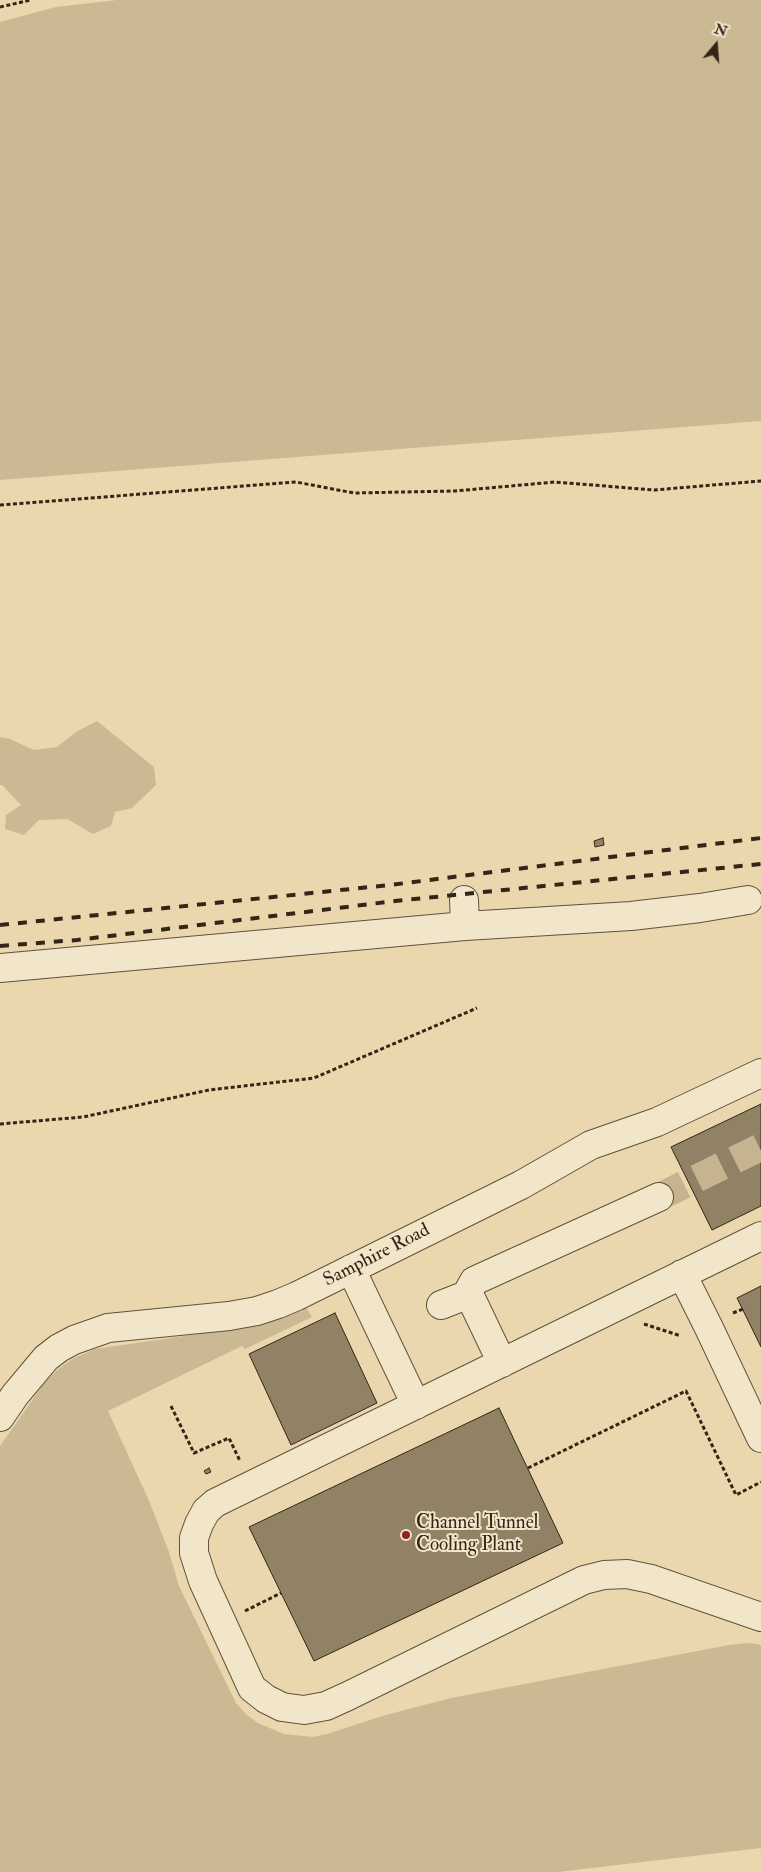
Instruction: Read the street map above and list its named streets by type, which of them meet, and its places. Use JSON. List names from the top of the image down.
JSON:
{
  "streets": {
    "lane": ["Samphire Road"]
  },
  "places": ["Channel Tunnel Cooling Plant"],
  "north": "top"
}
